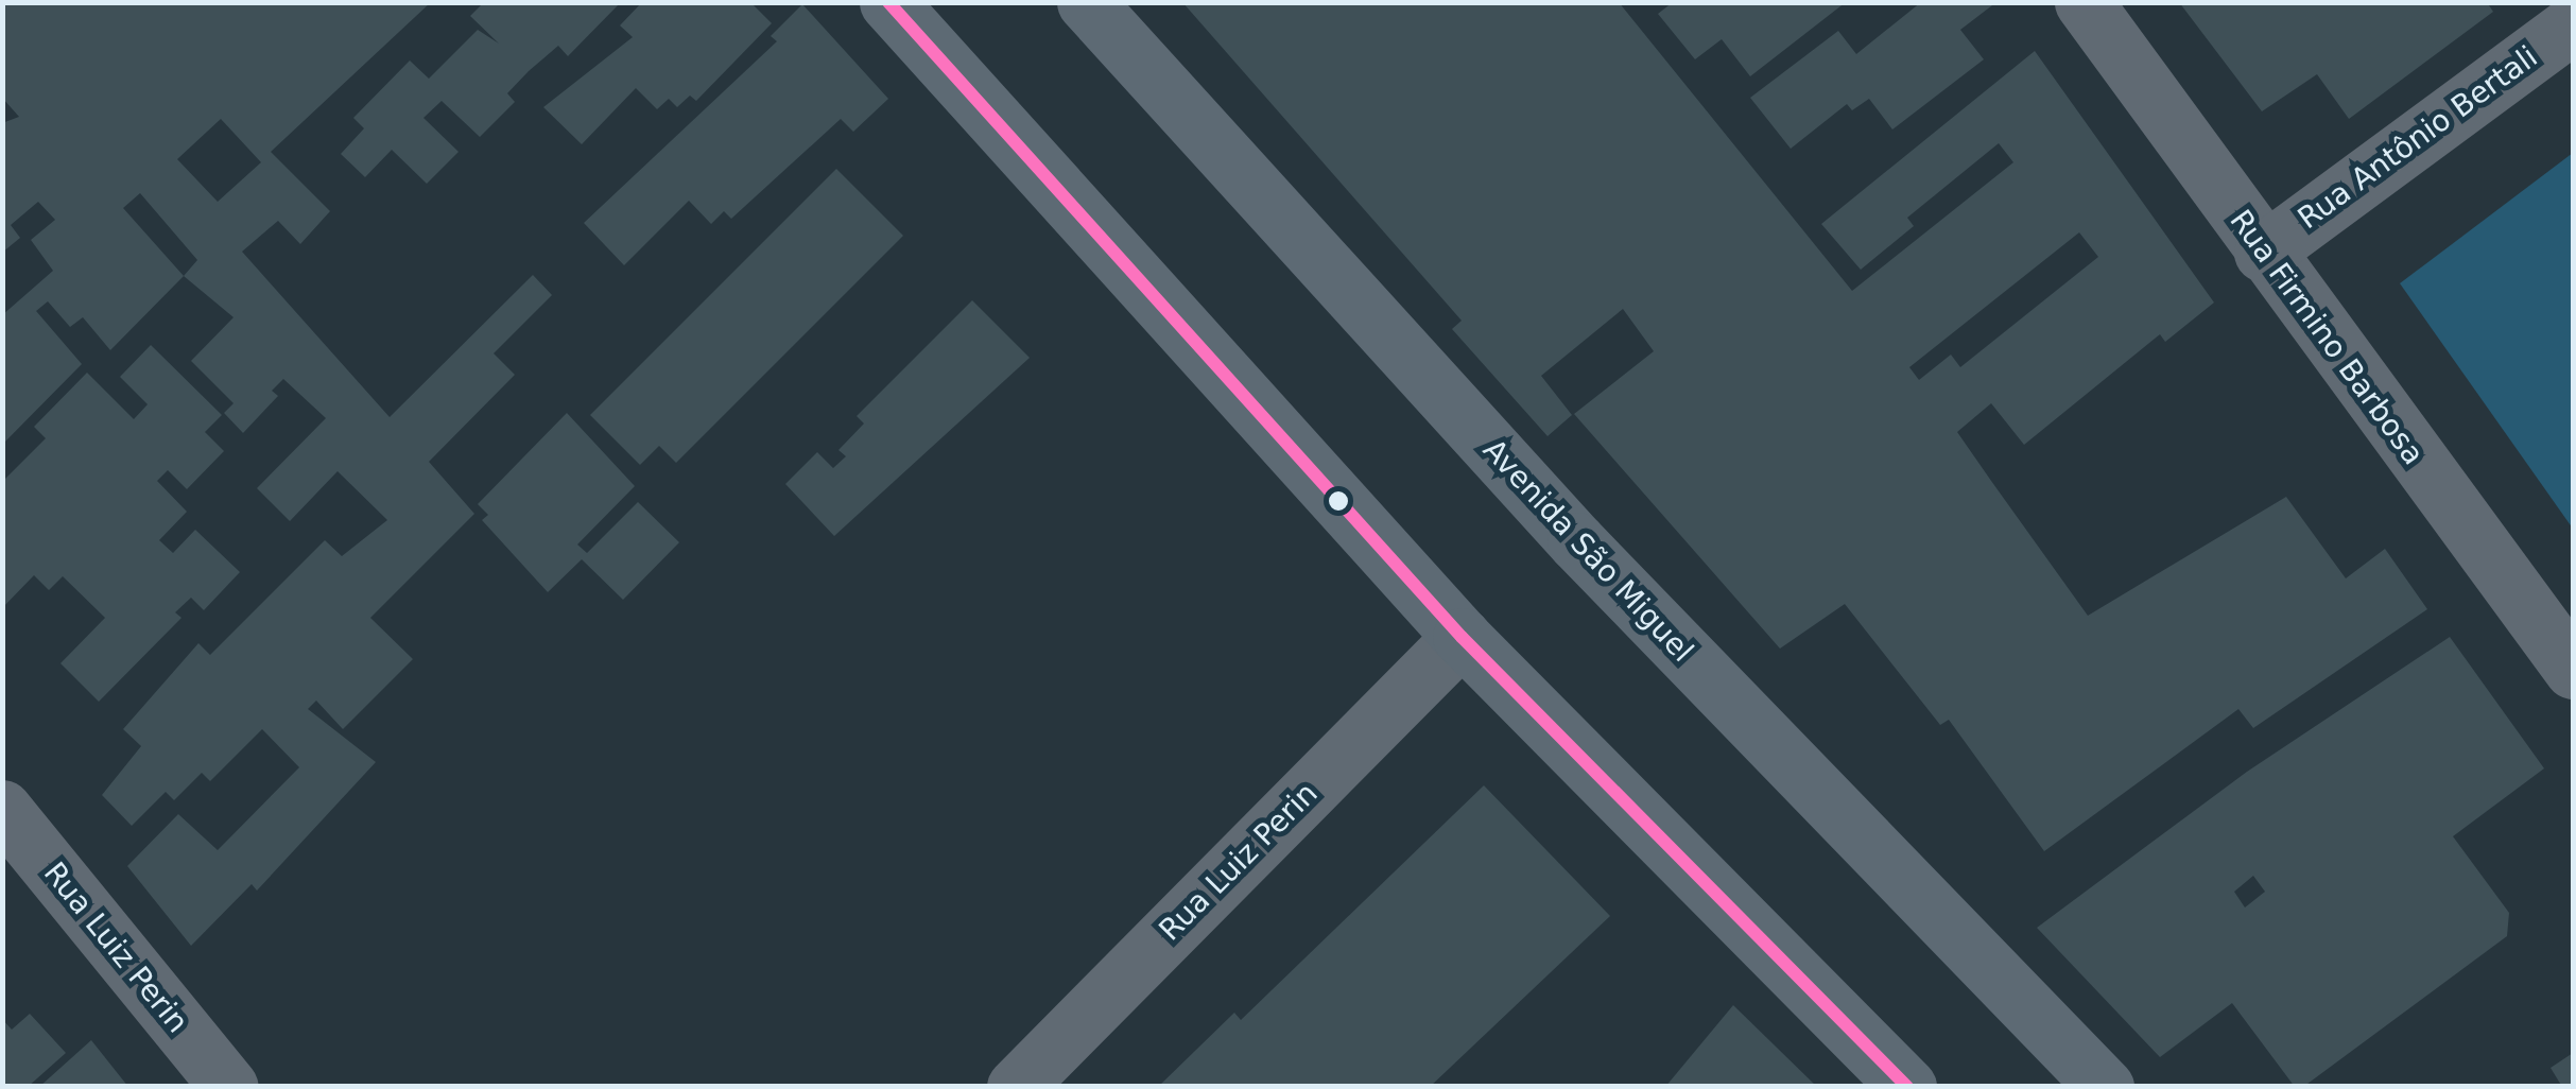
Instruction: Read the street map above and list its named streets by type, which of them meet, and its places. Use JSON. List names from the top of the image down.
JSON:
{
  "streets": {
    "main road": ["Avenida São Miguel"],
    "street": ["Rua Antônio Bertali", "Rua Firmino Barbosa", "Rua Luiz Perin"]
  },
  "crossings": [
    ["Rua Antônio Bertali", "Rua Firmino Barbosa"]
  ]
}
